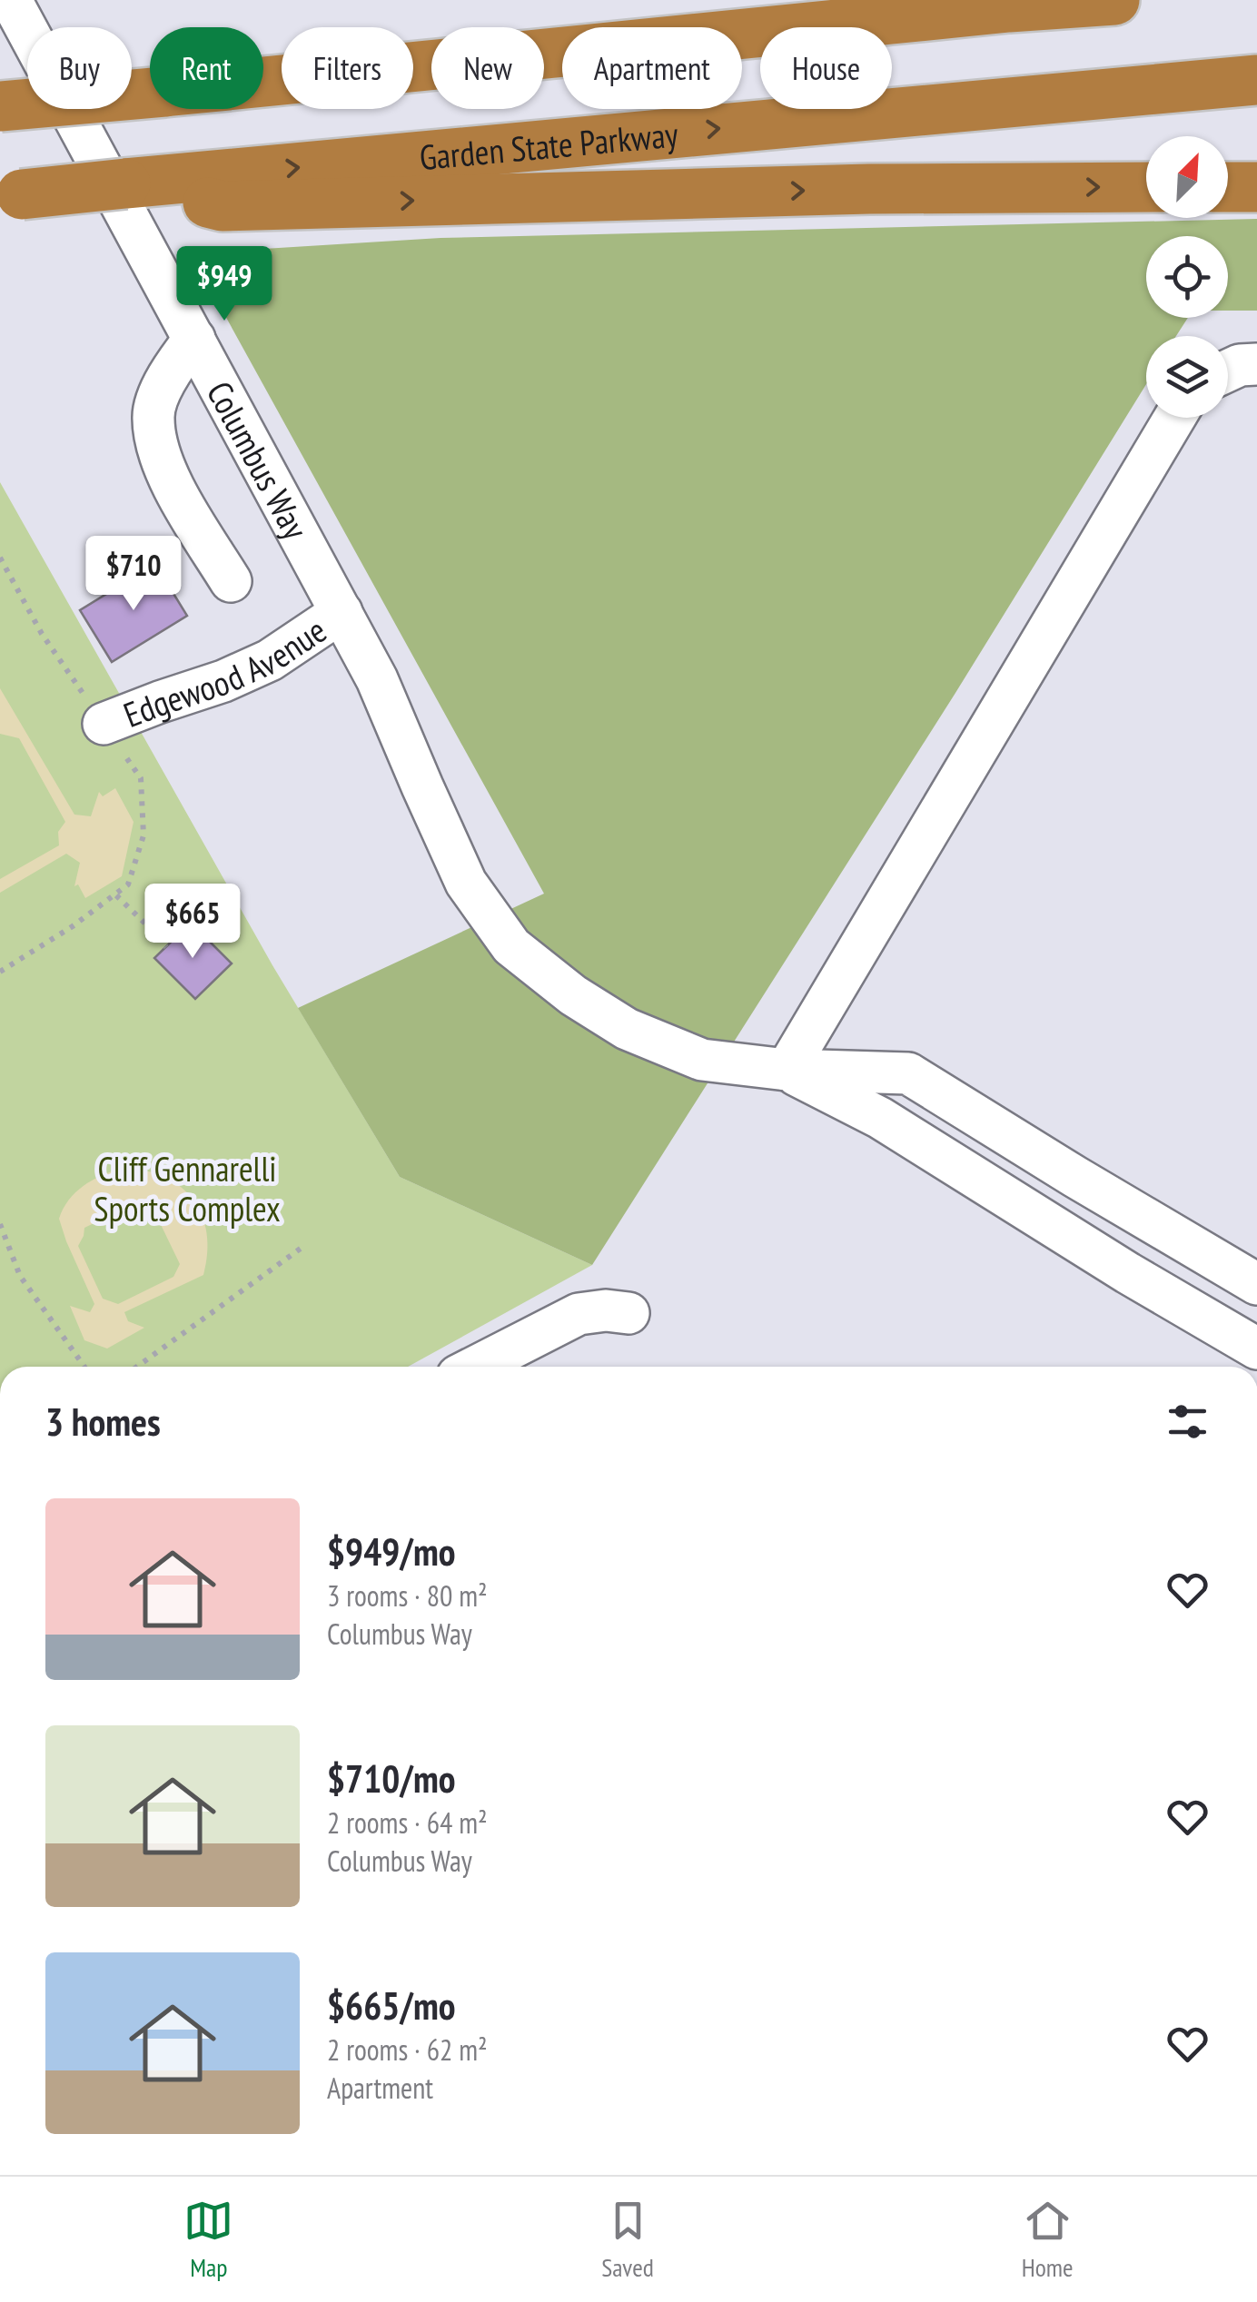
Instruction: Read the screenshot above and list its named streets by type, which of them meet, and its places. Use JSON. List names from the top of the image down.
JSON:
{
  "streets": {
    "highway": ["Garden State Parkway"],
    "street": ["Columbus Way", "Edgewood Avenue"]
  },
  "crossings": [
    ["Columbus Way", "Edgewood Avenue"]
  ],
  "parks": ["Cliff Gennarelli Sports Complex"],
  "north": "top right",
  "page": {
    "chip": [
      "Buy",
      "Rent",
      "Filters",
      "New",
      "Apartment",
      "House"
    ],
    "price": ["$949", "$710", "$665"],
    "heading": "3 homes",
    "list": [
      {
        "name": "$949/mo",
        "note": "3 rooms · 80 m² · Columbus Way"
      },
      {
        "name": "$710/mo",
        "note": "2 rooms · 64 m² · Columbus Way"
      },
      {
        "name": "$665/mo",
        "note": "2 rooms · 62 m² · Apartment"
      }
    ],
    "tabs": ["Map", "Saved", "Home"]
  }
}
